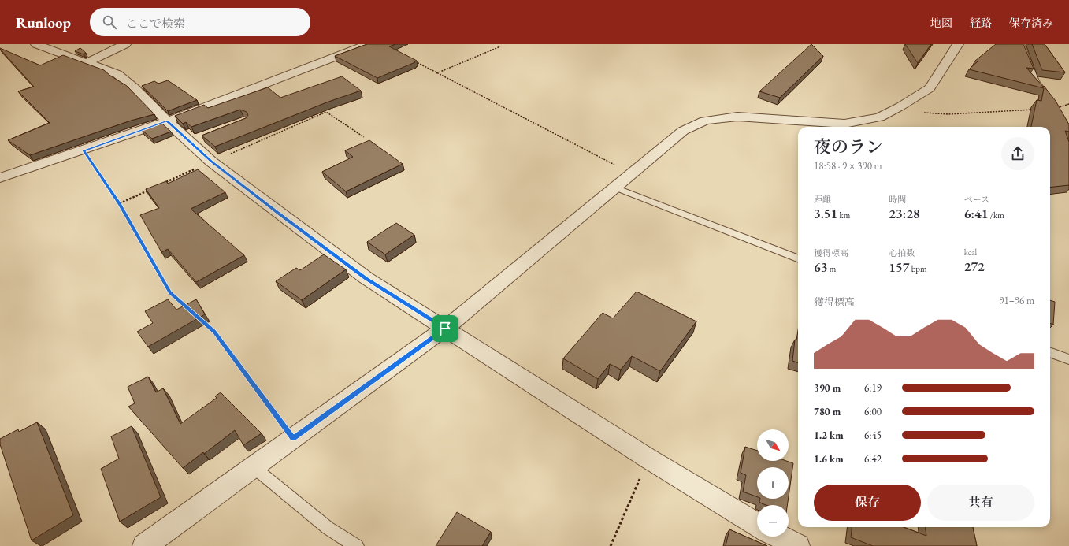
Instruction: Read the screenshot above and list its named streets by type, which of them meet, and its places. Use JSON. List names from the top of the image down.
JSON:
{
  "north": "bottom right",
  "page": {
    "header": "Runloop",
    "search": "ここで検索",
    "nav": ["地図", "経路", "保存済み"],
    "heading": ["夜のラン", "18:58 · 9 × 390 m"],
    "stats": [
      ["距離", "3.51 km"],
      ["時間", "23:28"],
      ["ペース", "6:41 /km"],
      ["獲得標高", "63 m"],
      ["心拍数", "157 bpm"],
      ["kcal", "272"]
    ],
    "chart": ["獲得標高", "91–96 m"],
    "list": [
      {
        "name": "390 m",
        "note": "6:19"
      },
      {
        "name": "780 m",
        "note": "6:00"
      },
      {
        "name": "1.2 km",
        "note": "6:45"
      },
      {
        "name": "1.6 km",
        "note": "6:42"
      }
    ],
    "map_buttons": ["+", "−"],
    "buttons": ["保存", "共有"]
  }
}
